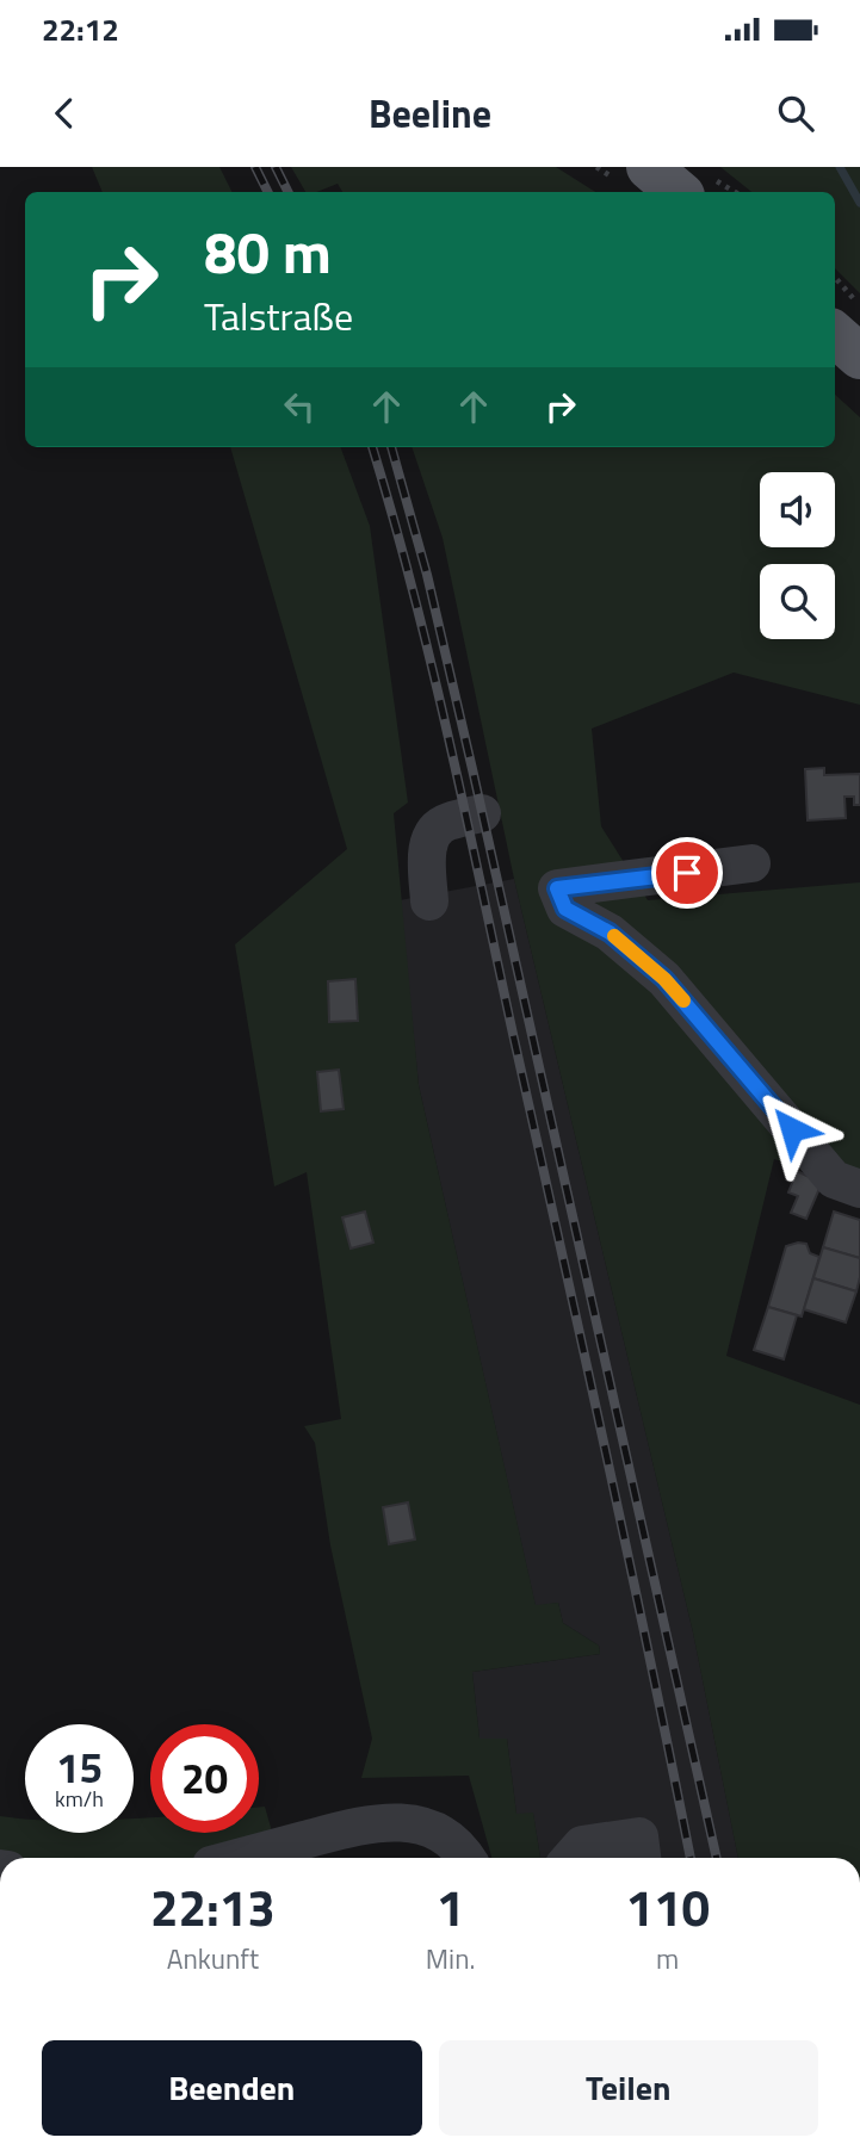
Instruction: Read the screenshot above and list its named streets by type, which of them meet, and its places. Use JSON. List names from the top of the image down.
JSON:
{
  "page": {
    "status": "22:12",
    "header": "Beeline",
    "turn": ["80 m", "Talstraße"],
    "speed": "15 km/h",
    "limit": "20",
    "eta": [
      "22:13",
      "Ankunft",
      "1",
      "Min.",
      "110",
      "m"
    ],
    "buttons": ["Beenden", "Teilen"]
  }
}
